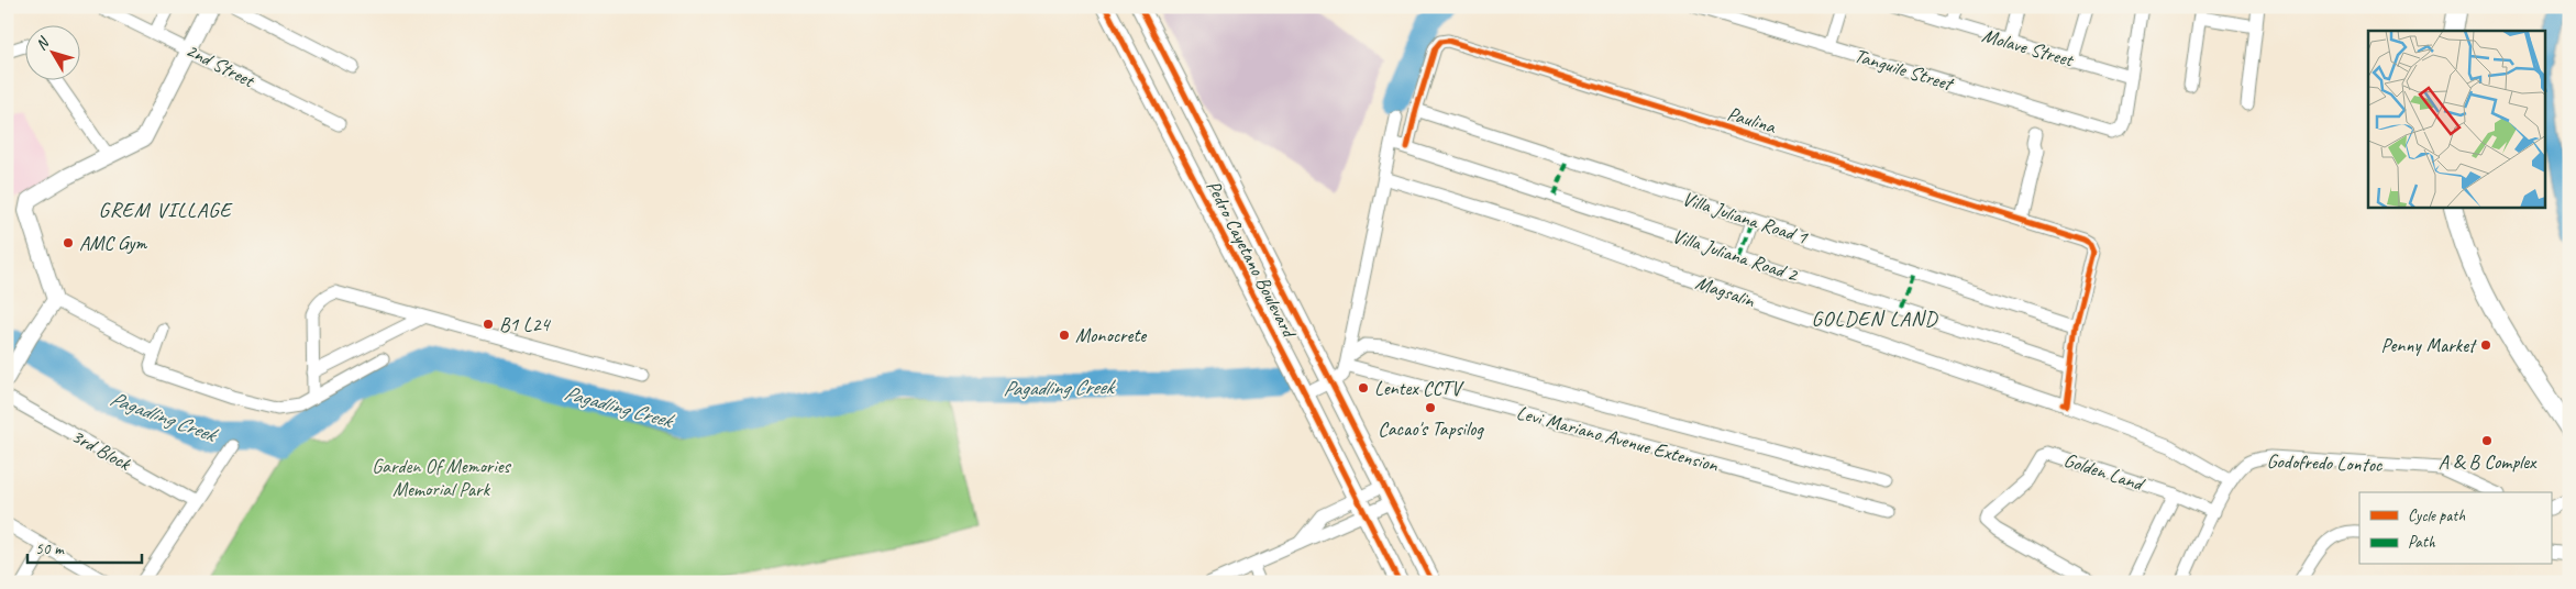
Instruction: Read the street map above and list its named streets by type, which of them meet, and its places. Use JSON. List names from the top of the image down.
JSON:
{
  "streets": {
    "main road": ["Pedro Cayetano Boulevard"],
    "street": [
      "Molave Street",
      "2nd Street",
      "Tanguile Street",
      "Paulina",
      "Villa Juliana Road 1",
      "Villa Juliana Road 2",
      "Magsalin",
      "Levi Mariano Avenue Extension",
      "3rd Block",
      "Godofredo Lontoc",
      "Golden Land"
    ]
  },
  "crossings": [
    ["Molave Street", "Tanguile Street"],
    ["Paulina", "Villa Juliana Road 1"],
    ["Paulina", "Villa Juliana Road 2"],
    ["Magsalin", "Godofredo Lontoc"],
    ["Godofredo Lontoc", "Golden Land"]
  ],
  "districts": ["GREM VILLAGE", "GOLDEN LAND"],
  "water": ["Pagadling Creek"],
  "parks": ["Garden Of Memories Memorial Park"],
  "places": [
    "AMC Gym",
    "B1 L24",
    "Monocrete",
    "Penny Market",
    "Lentex CCTV",
    "Cacao's Tapsilog",
    "A & B Complex"
  ],
  "legend": ["Cycle path", "Path"],
  "scale_bar": "50 m",
  "north": "top left"
}
